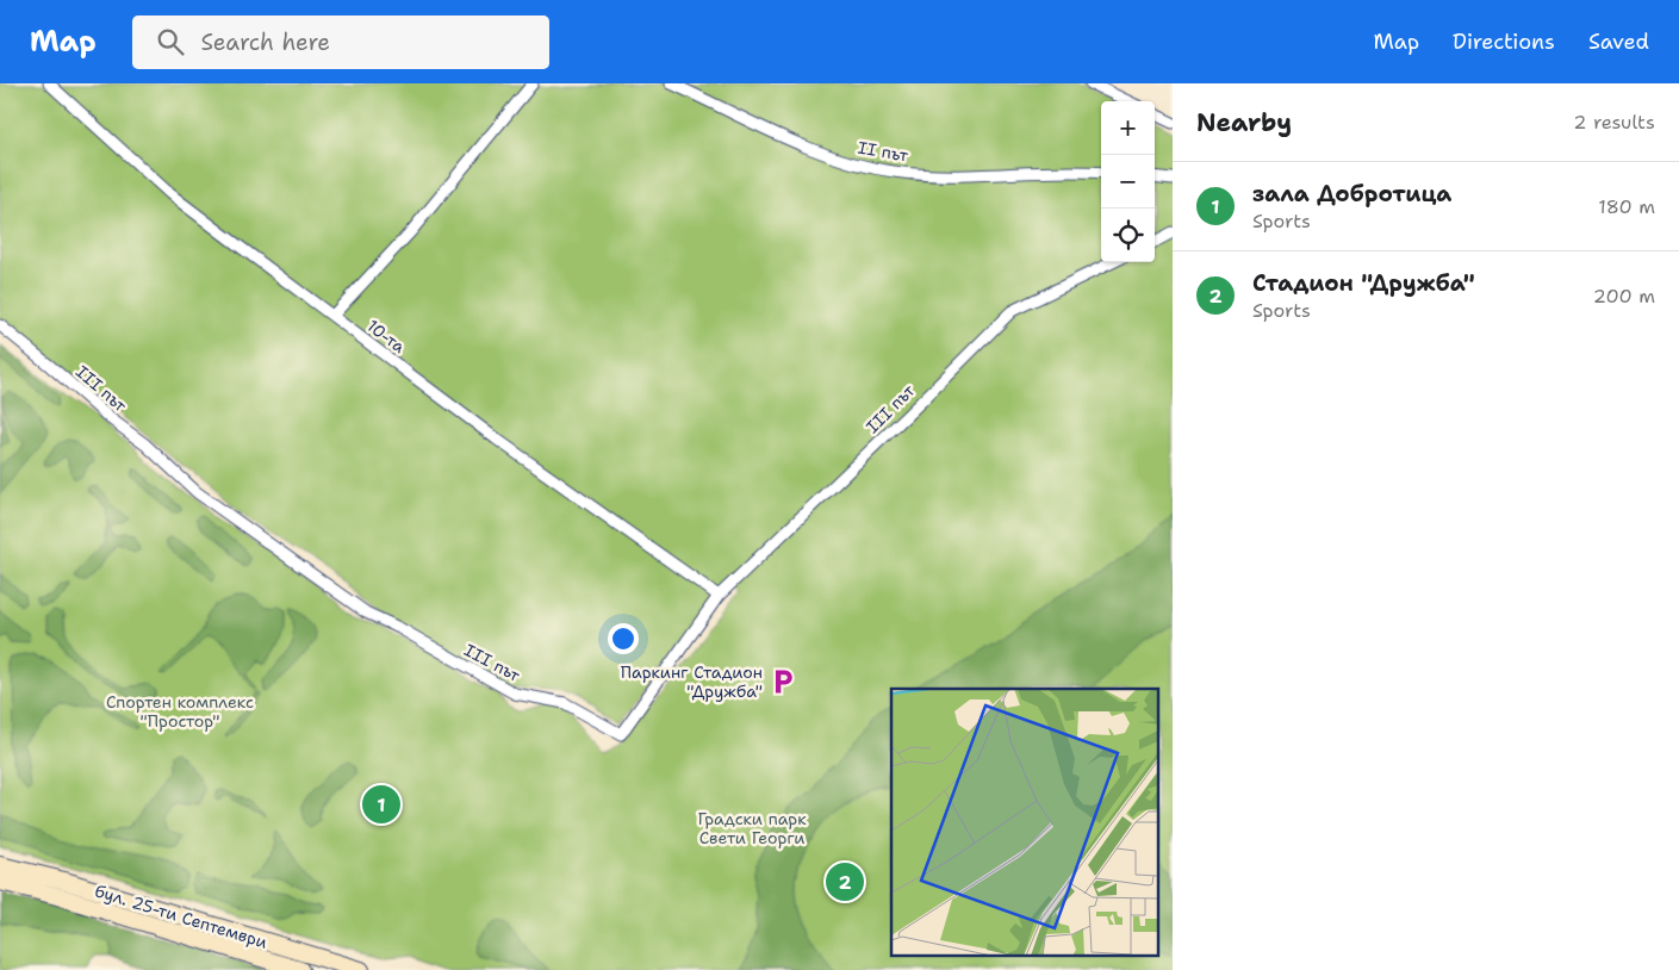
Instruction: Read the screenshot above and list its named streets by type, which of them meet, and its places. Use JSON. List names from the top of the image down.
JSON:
{
  "streets": {
    "main road": ["бул. 25-ти Септември"],
    "street": ["ІІ път", "10-та", "ІІІ път"]
  },
  "crossings": [
    ["10-та", "ІІІ път"]
  ],
  "parks": ["Спортен комплекс \"Простор\"", "Градски парк Свети Георги"],
  "places": {
    "parking": ["Паркинг Стадион \"Дружба\""]
  },
  "page": {
    "header": "Map",
    "search": "Search here",
    "nav": ["Map", "Directions", "Saved"],
    "heading": ["Nearby", "2 results"],
    "map_buttons": ["+", "−"],
    "list": [
      {
        "mark": "1",
        "name": "зала Добротица",
        "note": "Sports",
        "value": "180 m"
      },
      {
        "mark": "2",
        "name": "Стадион \"Дружба\"",
        "note": "Sports",
        "value": "200 m"
      }
    ],
    "pins": ["1", "2"]
  }
}
